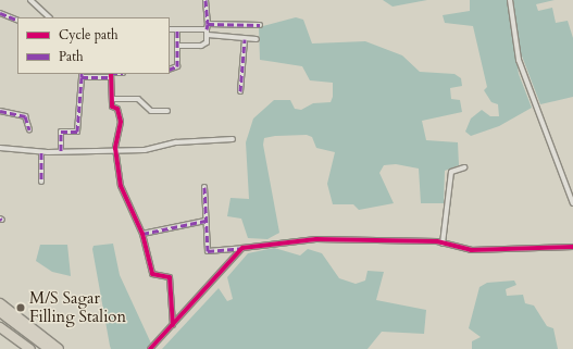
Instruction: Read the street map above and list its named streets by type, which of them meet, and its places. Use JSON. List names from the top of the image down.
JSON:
{
  "places": ["M/S Sagar Filling Stalion"],
  "legend": ["Cycle path", "Path"]
}
